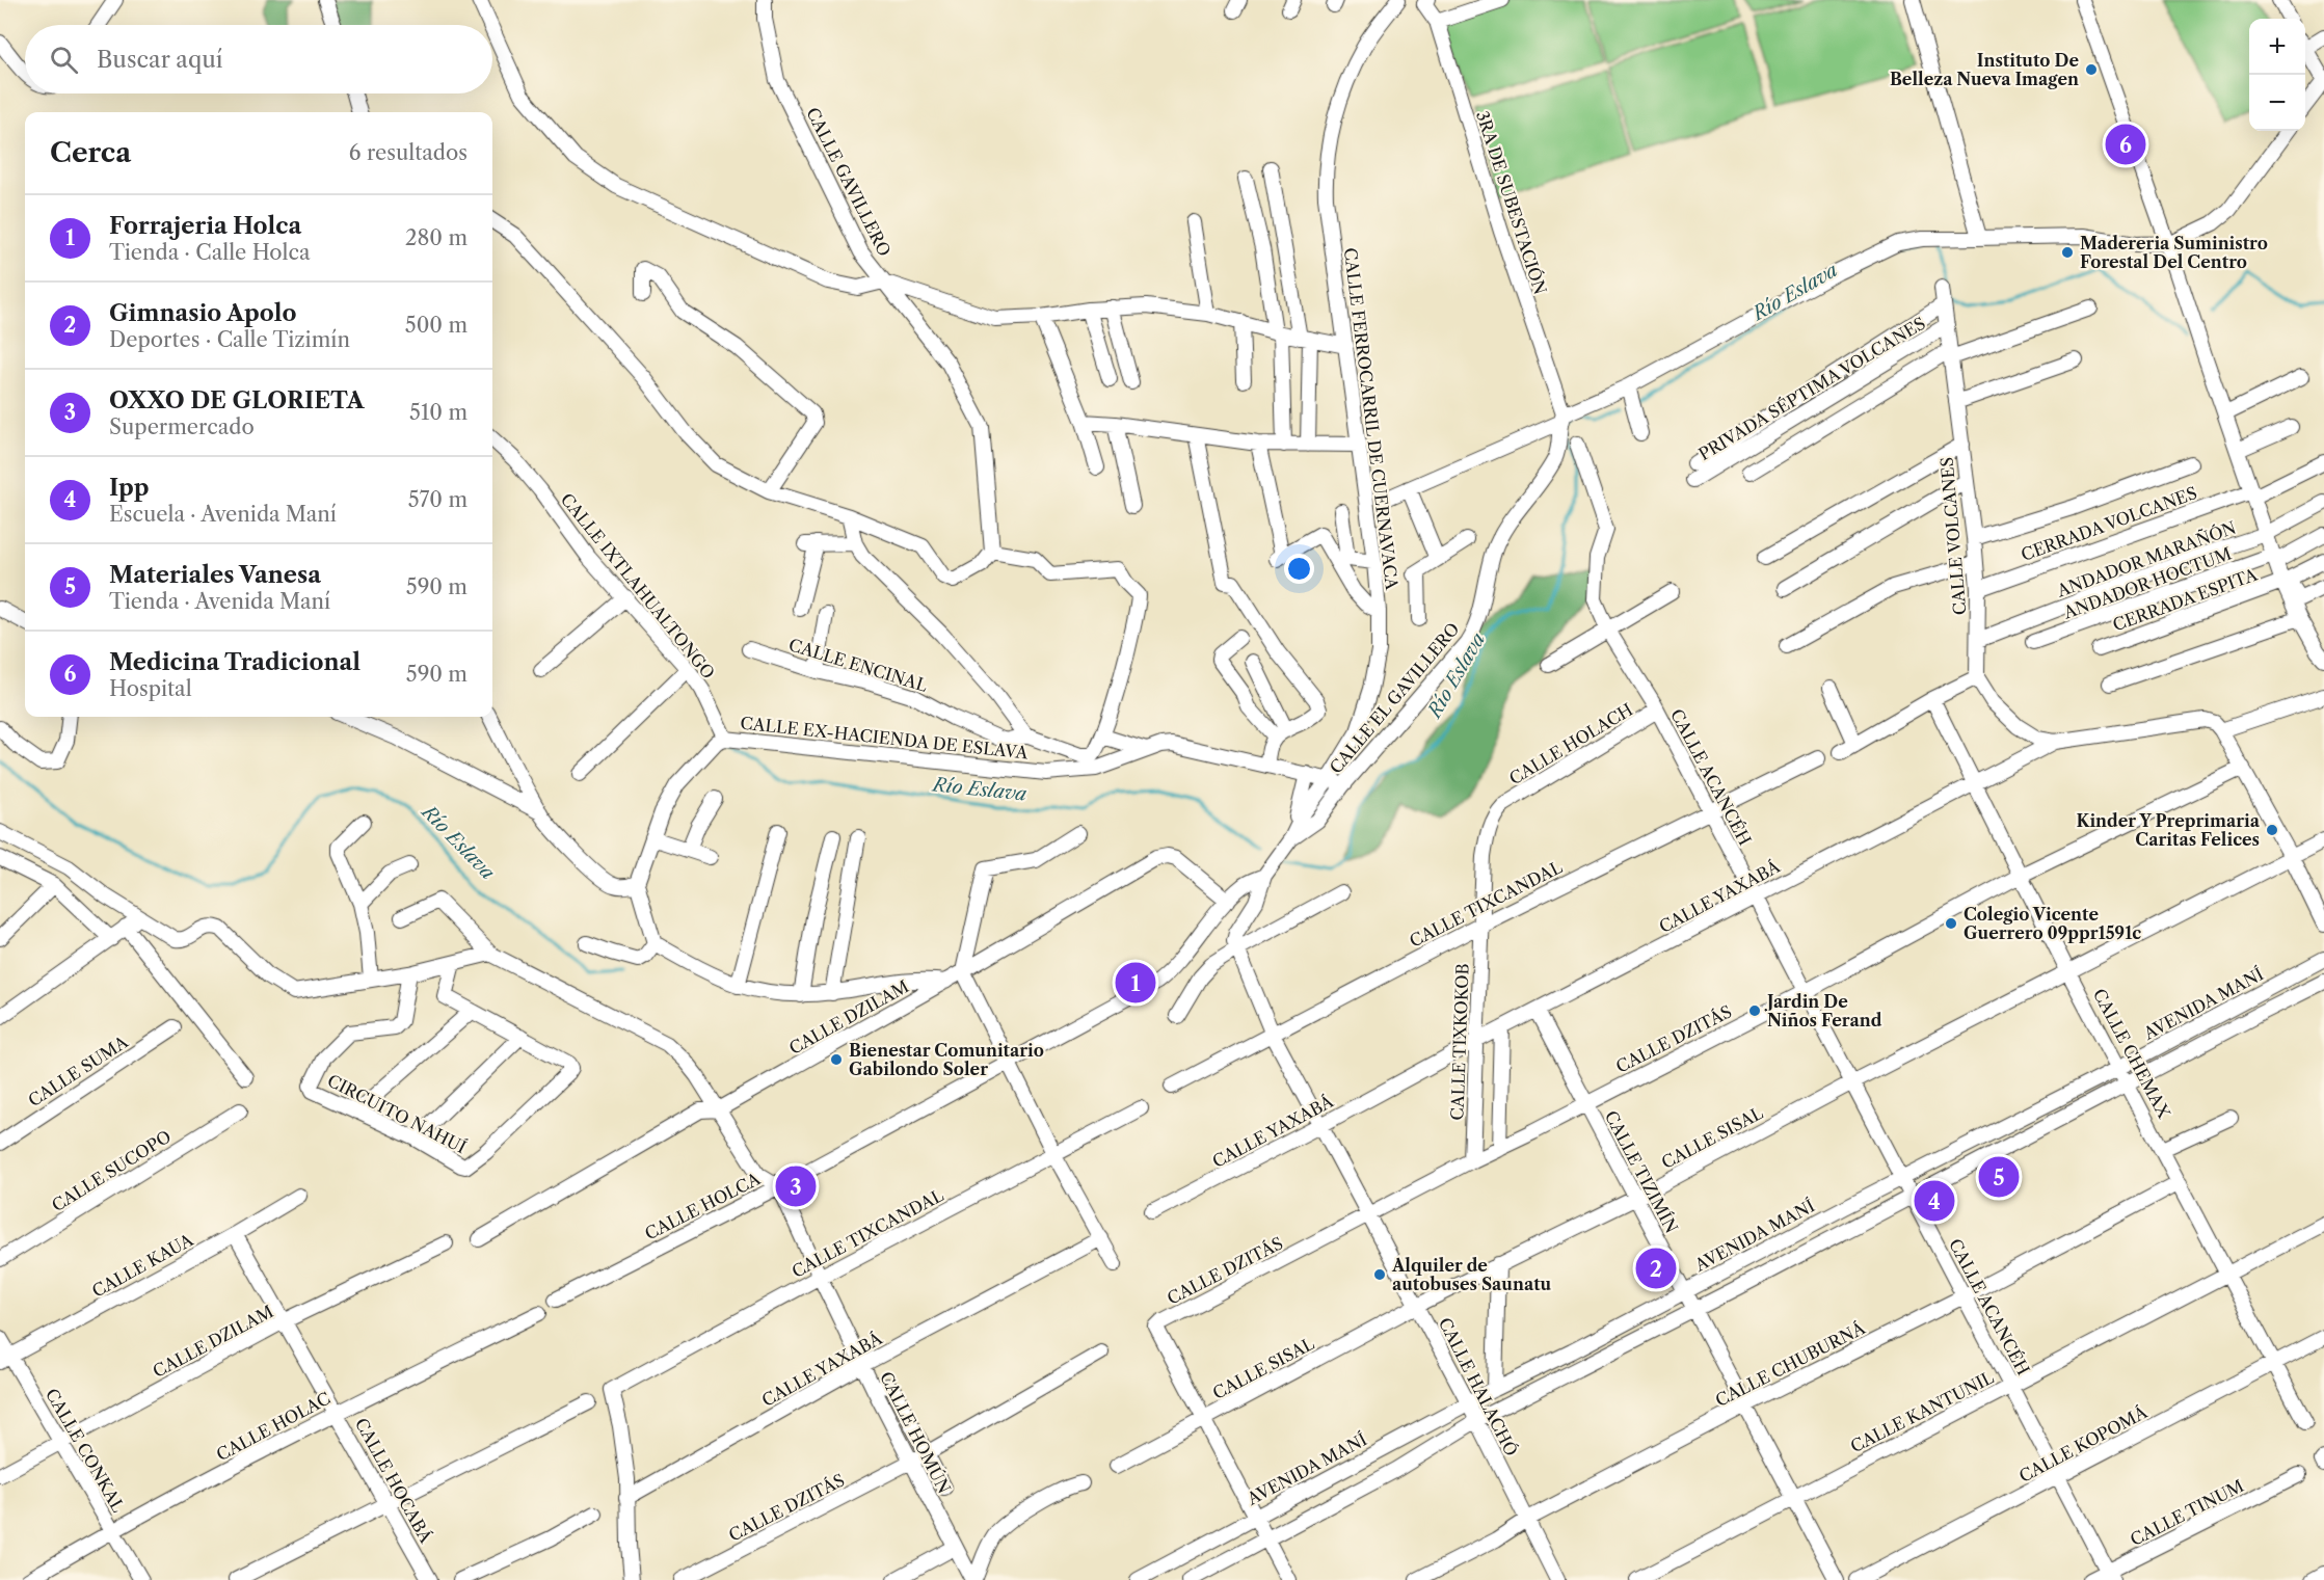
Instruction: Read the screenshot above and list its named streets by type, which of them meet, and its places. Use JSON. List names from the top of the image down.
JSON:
{
  "streets": {
    "street": [
      "CALLE GAVILLERO",
      "3RA DE SUBESTACIÓN",
      "PRIVADA SÉPTIMA VOLCANES",
      "CALLE FERROCARRIL DE CUERNAVACA",
      "CERRADA VOLCANES",
      "CALLE VOLCANES",
      "ANDADOR MARAÑÓN",
      "ANDADOR HOCTUM",
      "CALLE IXTLAHUALTONGO",
      "CERRADA ESPITA",
      "CALLE ENCINAL",
      "CALLE EL GAVILLERO",
      "CALLE EX-HACIENDA DE ESLAVA",
      "CALLE HOLACH",
      "CALLE ACANCÉH",
      "CALLE YAXABÁ",
      "CALLE TIXCANDAL",
      "AVENIDA MANÍ",
      "CALLE DZILAM",
      "CALLE DZITÁS",
      "CALLE TIXKOKOB",
      "CALLE CHEMAX",
      "CALLE SUMA",
      "CIRCUITO NAHUÍ",
      "CALLE SISAL",
      "CALLE SUCOPO",
      "CALLE TIZIMÍN",
      "CALLE HOLCA",
      "CALLE KAUA",
      "CALLE CHUBURNÁ",
      "CALLE HALACHÓ",
      "CALLE KANTUNIL",
      "CALLE HOLAC",
      "CALLE HOMÚN",
      "CALLE KOPOMÁ",
      "CALLE CONKAL",
      "CALLE HOCABÁ",
      "CALLE TINUM"
    ]
  },
  "crossings": [
    ["3RA DE SUBESTACIÓN", "CALLE EL GAVILLERO"],
    ["PRIVADA SÉPTIMA VOLCANES", "CALLE VOLCANES"],
    ["CALLE FERROCARRIL DE CUERNAVACA", "CALLE EL GAVILLERO"],
    ["CALLE FERROCARRIL DE CUERNAVACA", "CALLE EX-HACIENDA DE ESLAVA"],
    ["CERRADA VOLCANES", "CALLE VOLCANES"],
    ["CALLE VOLCANES", "ANDADOR MARAÑÓN"],
    ["CALLE IXTLAHUALTONGO", "CALLE EX-HACIENDA DE ESLAVA"],
    ["CALLE EL GAVILLERO", "CALLE EX-HACIENDA DE ESLAVA"],
    ["CALLE HOLACH", "CALLE ACANCÉH"],
    ["CALLE HOLACH", "CALLE TIXKOKOB"],
    ["CALLE ACANCÉH", "CALLE YAXABÁ"],
    ["CALLE ACANCÉH", "CALLE TIXCANDAL"],
    ["CALLE ACANCÉH", "AVENIDA MANÍ"],
    ["CALLE ACANCÉH", "CALLE DZITÁS"],
    ["CALLE ACANCÉH", "CALLE SISAL"],
    ["CALLE ACANCÉH", "CALLE CHUBURNÁ"],
    ["CALLE ACANCÉH", "CALLE KANTUNIL"],
    ["CALLE ACANCÉH", "CALLE KOPOMÁ"],
    ["CALLE ACANCÉH", "CALLE TINUM"],
    ["CALLE YAXABÁ", "CALLE TIXCANDAL"],
    ["CALLE YAXABÁ", "CALLE TIXKOKOB"],
    ["CALLE YAXABÁ", "CALLE CHEMAX"],
    ["CALLE YAXABÁ", "CALLE TIZIMÍN"],
    ["CALLE YAXABÁ", "CALLE HALACHÓ"],
    ["CALLE YAXABÁ", "CALLE HOMÚN"],
    ["CALLE TIXCANDAL", "CALLE TIXKOKOB"],
    ["CALLE TIXCANDAL", "CALLE HALACHÓ"],
    ["CALLE TIXCANDAL", "CALLE HOMÚN"],
    ["AVENIDA MANÍ", "CALLE CHEMAX"],
    ["AVENIDA MANÍ", "CALLE TIZIMÍN"],
    ["AVENIDA MANÍ", "CALLE HALACHÓ"],
    ["CALLE DZILAM", "CALLE HOLCA"],
    ["CALLE DZILAM", "CALLE HOMÚN"],
    ["CALLE DZILAM", "CALLE CONKAL"],
    ["CALLE DZILAM", "CALLE HOCABÁ"],
    ["CALLE DZITÁS", "CALLE TIXKOKOB"],
    ["CALLE DZITÁS", "CALLE CHEMAX"],
    ["CALLE DZITÁS", "CALLE SISAL"],
    ["CALLE DZITÁS", "CALLE TIZIMÍN"],
    ["CALLE DZITÁS", "CALLE HALACHÓ"],
    ["CALLE DZITÁS", "CALLE HOMÚN"],
    ["CALLE CHEMAX", "CALLE SISAL"],
    ["CALLE CHEMAX", "CALLE CHUBURNÁ"],
    ["CALLE CHEMAX", "CALLE KANTUNIL"],
    ["CALLE CHEMAX", "CALLE KOPOMÁ"],
    ["CALLE SISAL", "CALLE TIZIMÍN"],
    ["CALLE SISAL", "CALLE HALACHÓ"],
    ["CALLE TIZIMÍN", "CALLE CHUBURNÁ"],
    ["CALLE TIZIMÍN", "CALLE KANTUNIL"],
    ["CALLE HOLCA", "CALLE HOMÚN"],
    ["CALLE KAUA", "CALLE CONKAL"],
    ["CALLE KAUA", "CALLE HOCABÁ"],
    ["CALLE CHUBURNÁ", "CALLE HALACHÓ"],
    ["CALLE HOLAC", "CALLE CONKAL"],
    ["CALLE HOLAC", "CALLE HOCABÁ"]
  ],
  "water": ["Río Eslava"],
  "places": [
    "Instituto De Belleza Nueva Imagen",
    "Madereria Suministro Forestal Del Centro",
    "Kinder Y Preprimaria Caritas Felices",
    "Colegio Vicente Guerrero 09ppr1591c",
    "Jardin De Niños Ferand",
    "Bienestar Comunitario Gabilondo Soler",
    "Alquiler de autobuses Saunatu"
  ],
  "page": {
    "map_buttons": ["+", "−"],
    "search": "Buscar aquí",
    "heading": ["Cerca", "6 resultados"],
    "pins": [
      "6",
      "1",
      "5",
      "3",
      "4",
      "2"
    ],
    "list": [
      {
        "mark": "1",
        "name": "Forrajeria Holca",
        "note": "Tienda · Calle Holca",
        "value": "280 m"
      },
      {
        "mark": "2",
        "name": "Gimnasio Apolo",
        "note": "Deportes · Calle Tizimín",
        "value": "500 m"
      },
      {
        "mark": "3",
        "name": "OXXO DE GLORIETA",
        "note": "Supermercado",
        "value": "510 m"
      },
      {
        "mark": "4",
        "name": "Ipp",
        "note": "Escuela · Avenida Maní",
        "value": "570 m"
      },
      {
        "mark": "5",
        "name": "Materiales Vanesa",
        "note": "Tienda · Avenida Maní",
        "value": "590 m"
      },
      {
        "mark": "6",
        "name": "Medicina Tradicional",
        "note": "Hospital",
        "value": "590 m"
      }
    ]
  }
}
